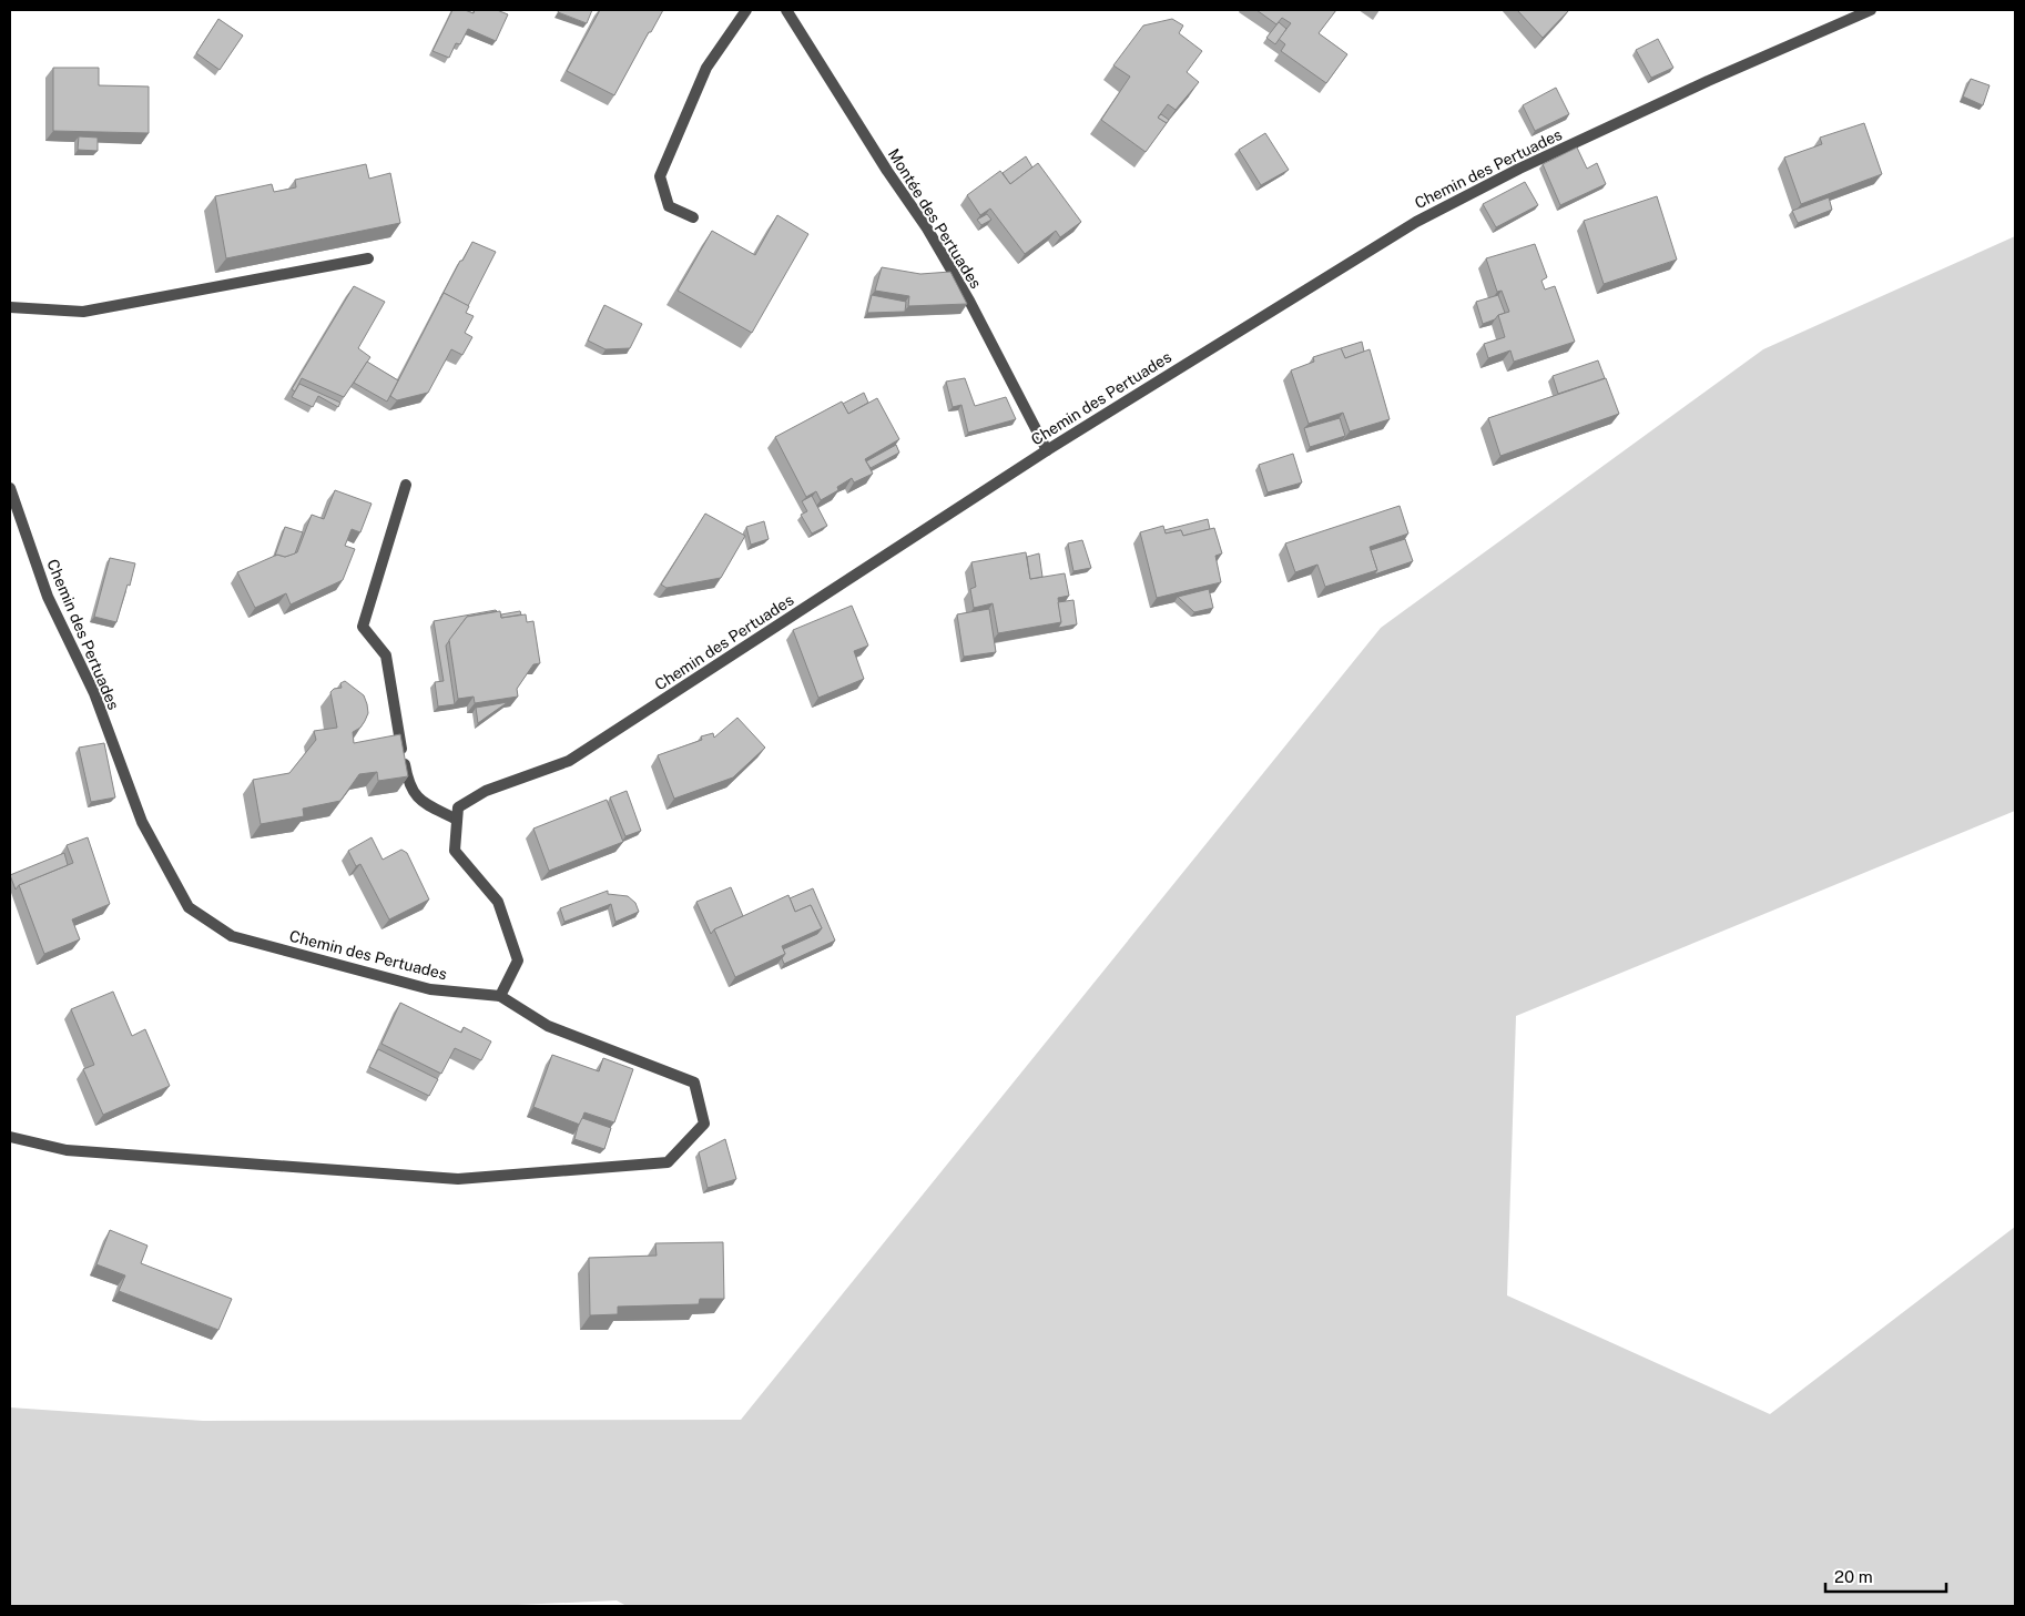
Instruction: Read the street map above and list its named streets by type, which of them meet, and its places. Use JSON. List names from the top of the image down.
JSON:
{
  "streets": {
    "street": ["Chemin des Pertuades", "Montée des Pertuades"]
  },
  "crossings": [
    ["Chemin des Pertuades", "Montée des Pertuades"]
  ],
  "scale_bar": "20 m"
}
